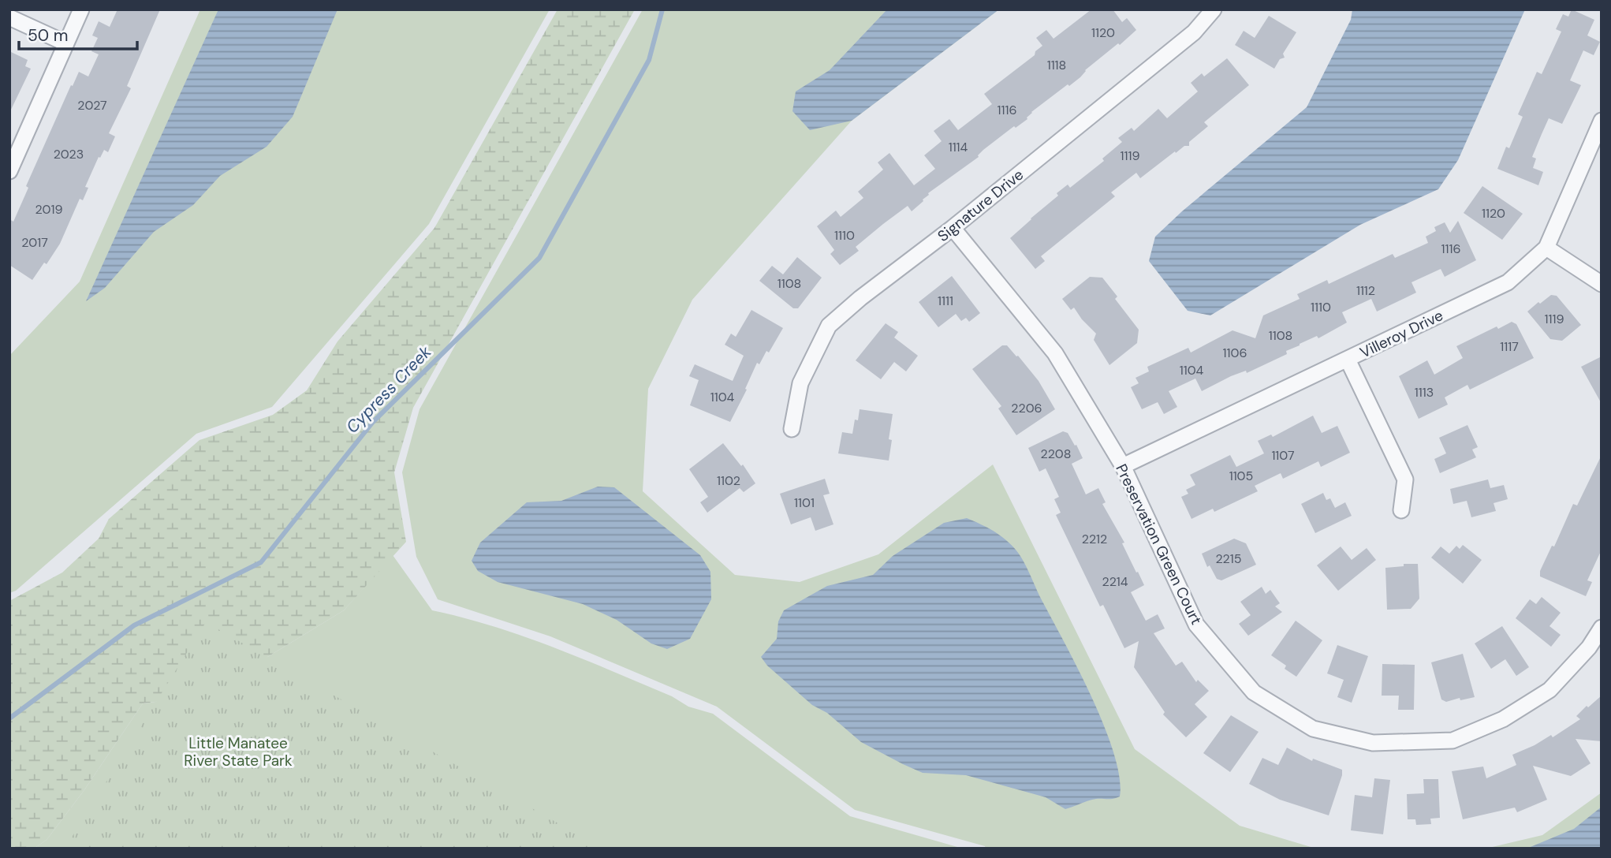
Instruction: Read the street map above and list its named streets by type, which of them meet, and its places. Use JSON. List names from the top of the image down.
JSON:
{
  "streets": {
    "street": ["Signature Drive", "Villeroy Drive", "Preservation Green Court"]
  },
  "crossings": [
    ["Signature Drive", "Preservation Green Court"],
    ["Villeroy Drive", "Preservation Green Court"]
  ],
  "water": ["Cypress Creek"],
  "parks": ["Little Manatee River State Park"],
  "house_numbers": [
    "1120",
    "1118",
    "2027",
    "1116",
    "1114",
    "2023",
    "1119",
    "2019",
    "1120",
    "1110",
    "2017",
    "1116",
    "1108",
    "1112",
    "1111",
    "1110",
    "1119",
    "1108",
    "1117",
    "1106",
    "1104",
    "1113",
    "1104",
    "2206",
    "2208",
    "1107",
    "1105",
    "1102",
    "1101",
    "2212",
    "2215",
    "2214"
  ],
  "scale_bar": "50 m"
}
